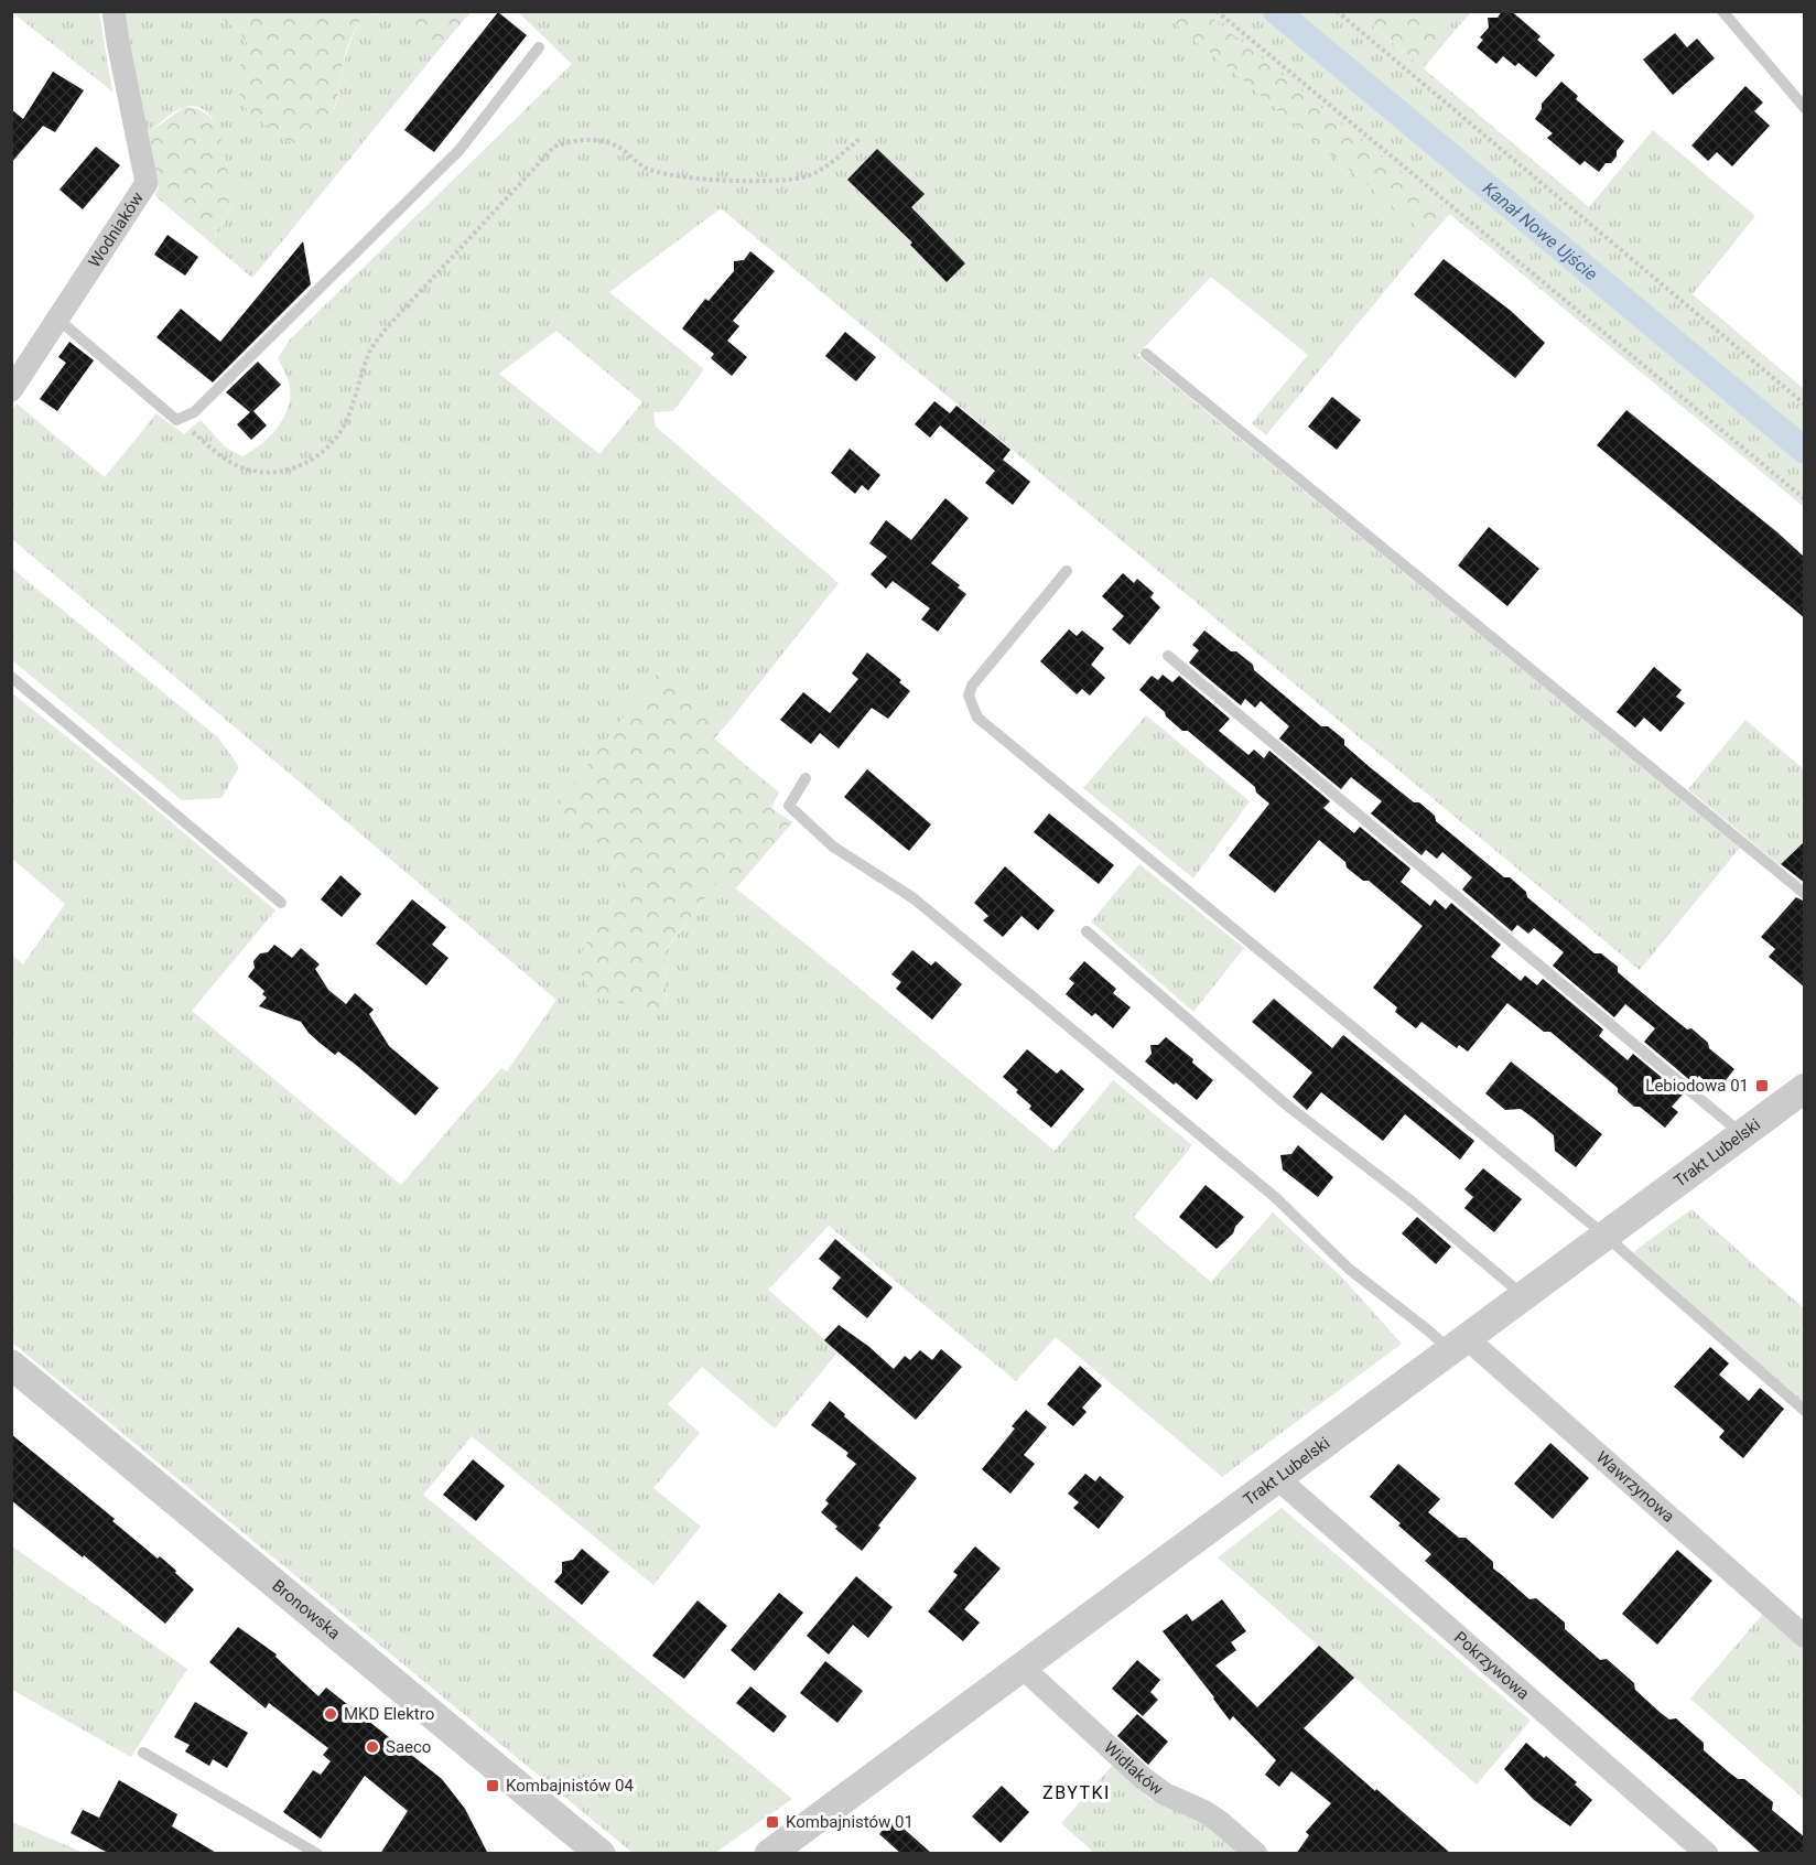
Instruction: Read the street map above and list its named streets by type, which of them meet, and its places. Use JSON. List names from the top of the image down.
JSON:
{
  "streets": {
    "street": [
      "Wodniaków",
      "Trakt Lubelski",
      "Wawrzynowa",
      "Bronowska",
      "Pokrzywowa",
      "Widłaków"
    ]
  },
  "crossings": [
    ["Trakt Lubelski", "Wawrzynowa"],
    ["Trakt Lubelski", "Pokrzywowa"],
    ["Trakt Lubelski", "Widłaków"]
  ],
  "districts": ["ZBYTKI"],
  "water": ["Kanał Nowe Ujście"],
  "places": {
    "transit": ["Lebiodowa 01", "Kombajnistów 04", "Kombajnistów 01"],
    "other": ["MKD Elektro", "Saeco"]
  }
}
